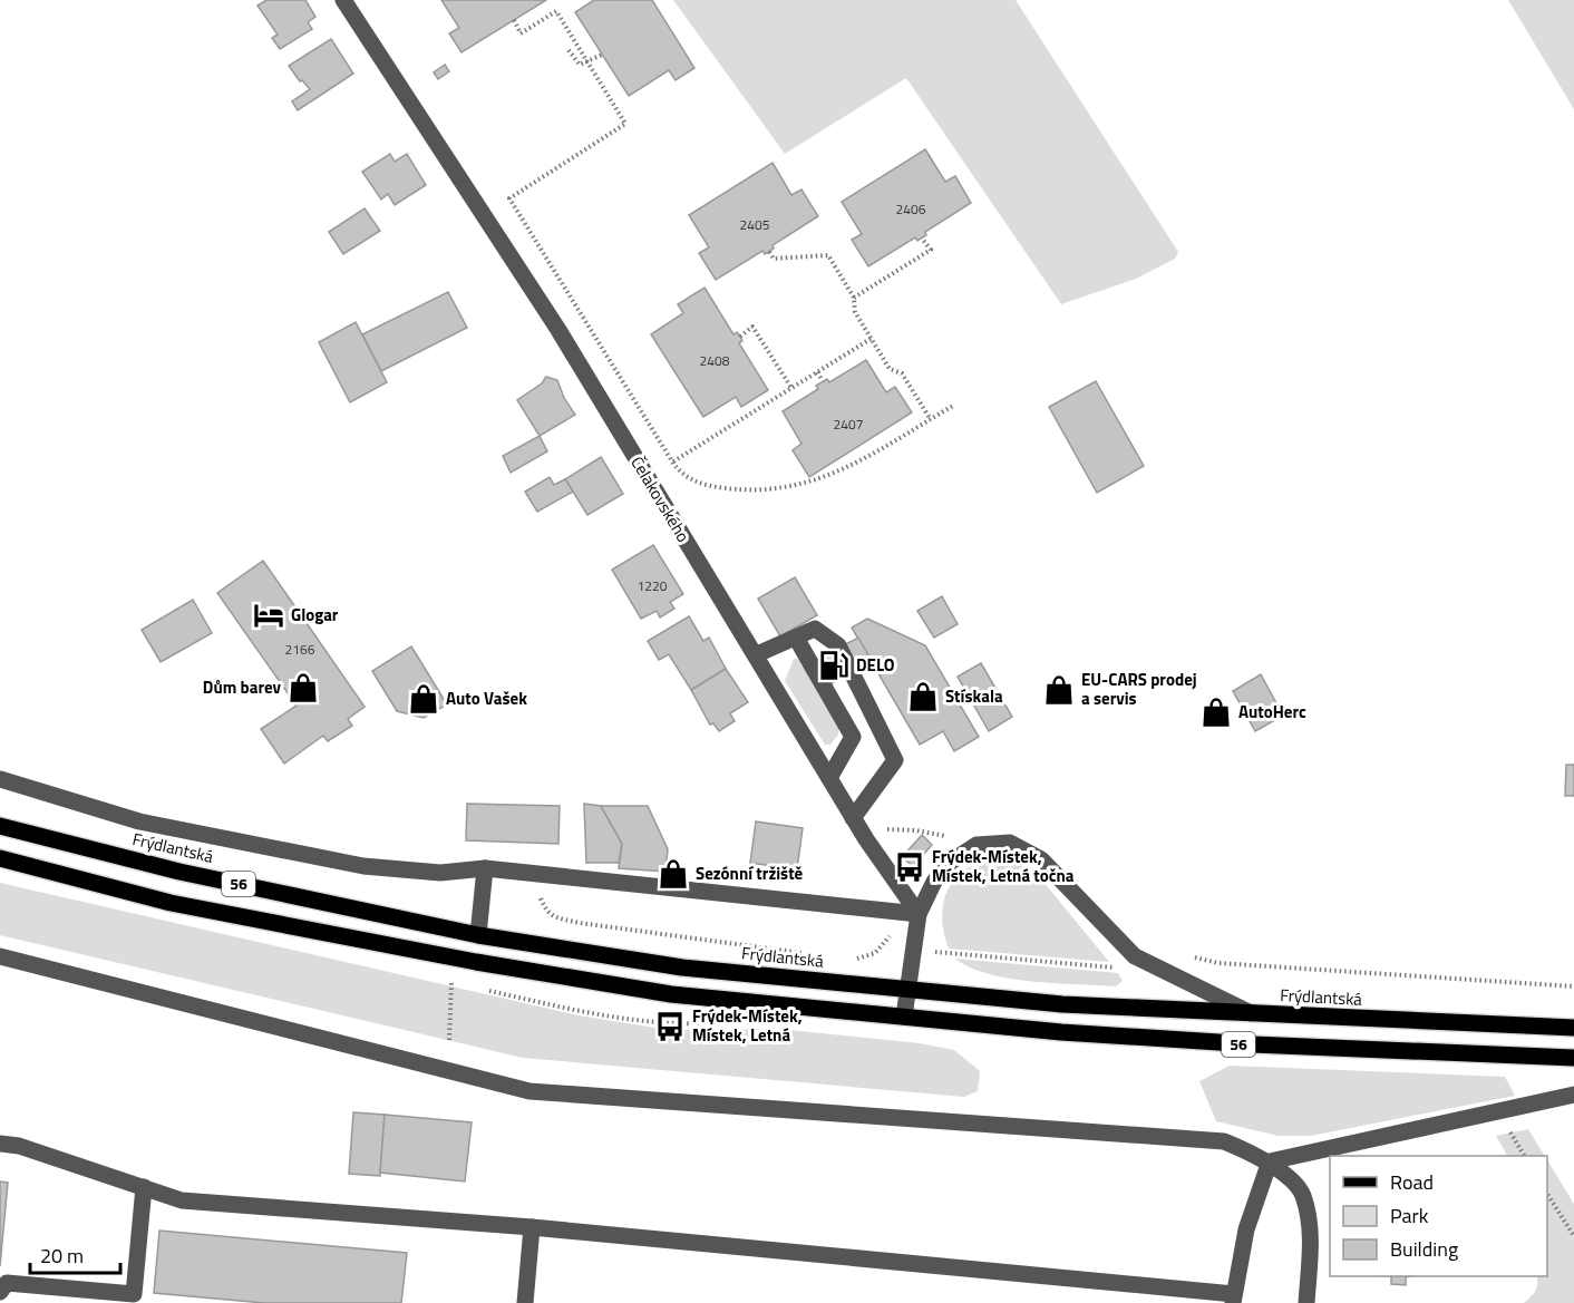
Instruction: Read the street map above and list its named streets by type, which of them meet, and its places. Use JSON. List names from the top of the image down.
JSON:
{
  "streets": {
    "main road": ["Frýdlantská", "56"],
    "street": ["Čelakovského"]
  },
  "places": {
    "hotel": ["Glogar"],
    "fuel station": ["DELO"],
    "shop": [
      "Dům barev",
      "EU-CARS prodej a servis",
      "Stískala",
      "Auto Vašek",
      "AutoHerc",
      "Sezónní tržiště"
    ],
    "bus stop": ["Frýdek-Místek, Místek, Letná točna", "Frýdek-Místek, Místek, Letná"]
  },
  "house_numbers": [
    "2406",
    "2405",
    "2408",
    "2407",
    "1220",
    "2166"
  ],
  "legend": ["Road", "Park", "Building"],
  "scale_bar": "20 m"
}
